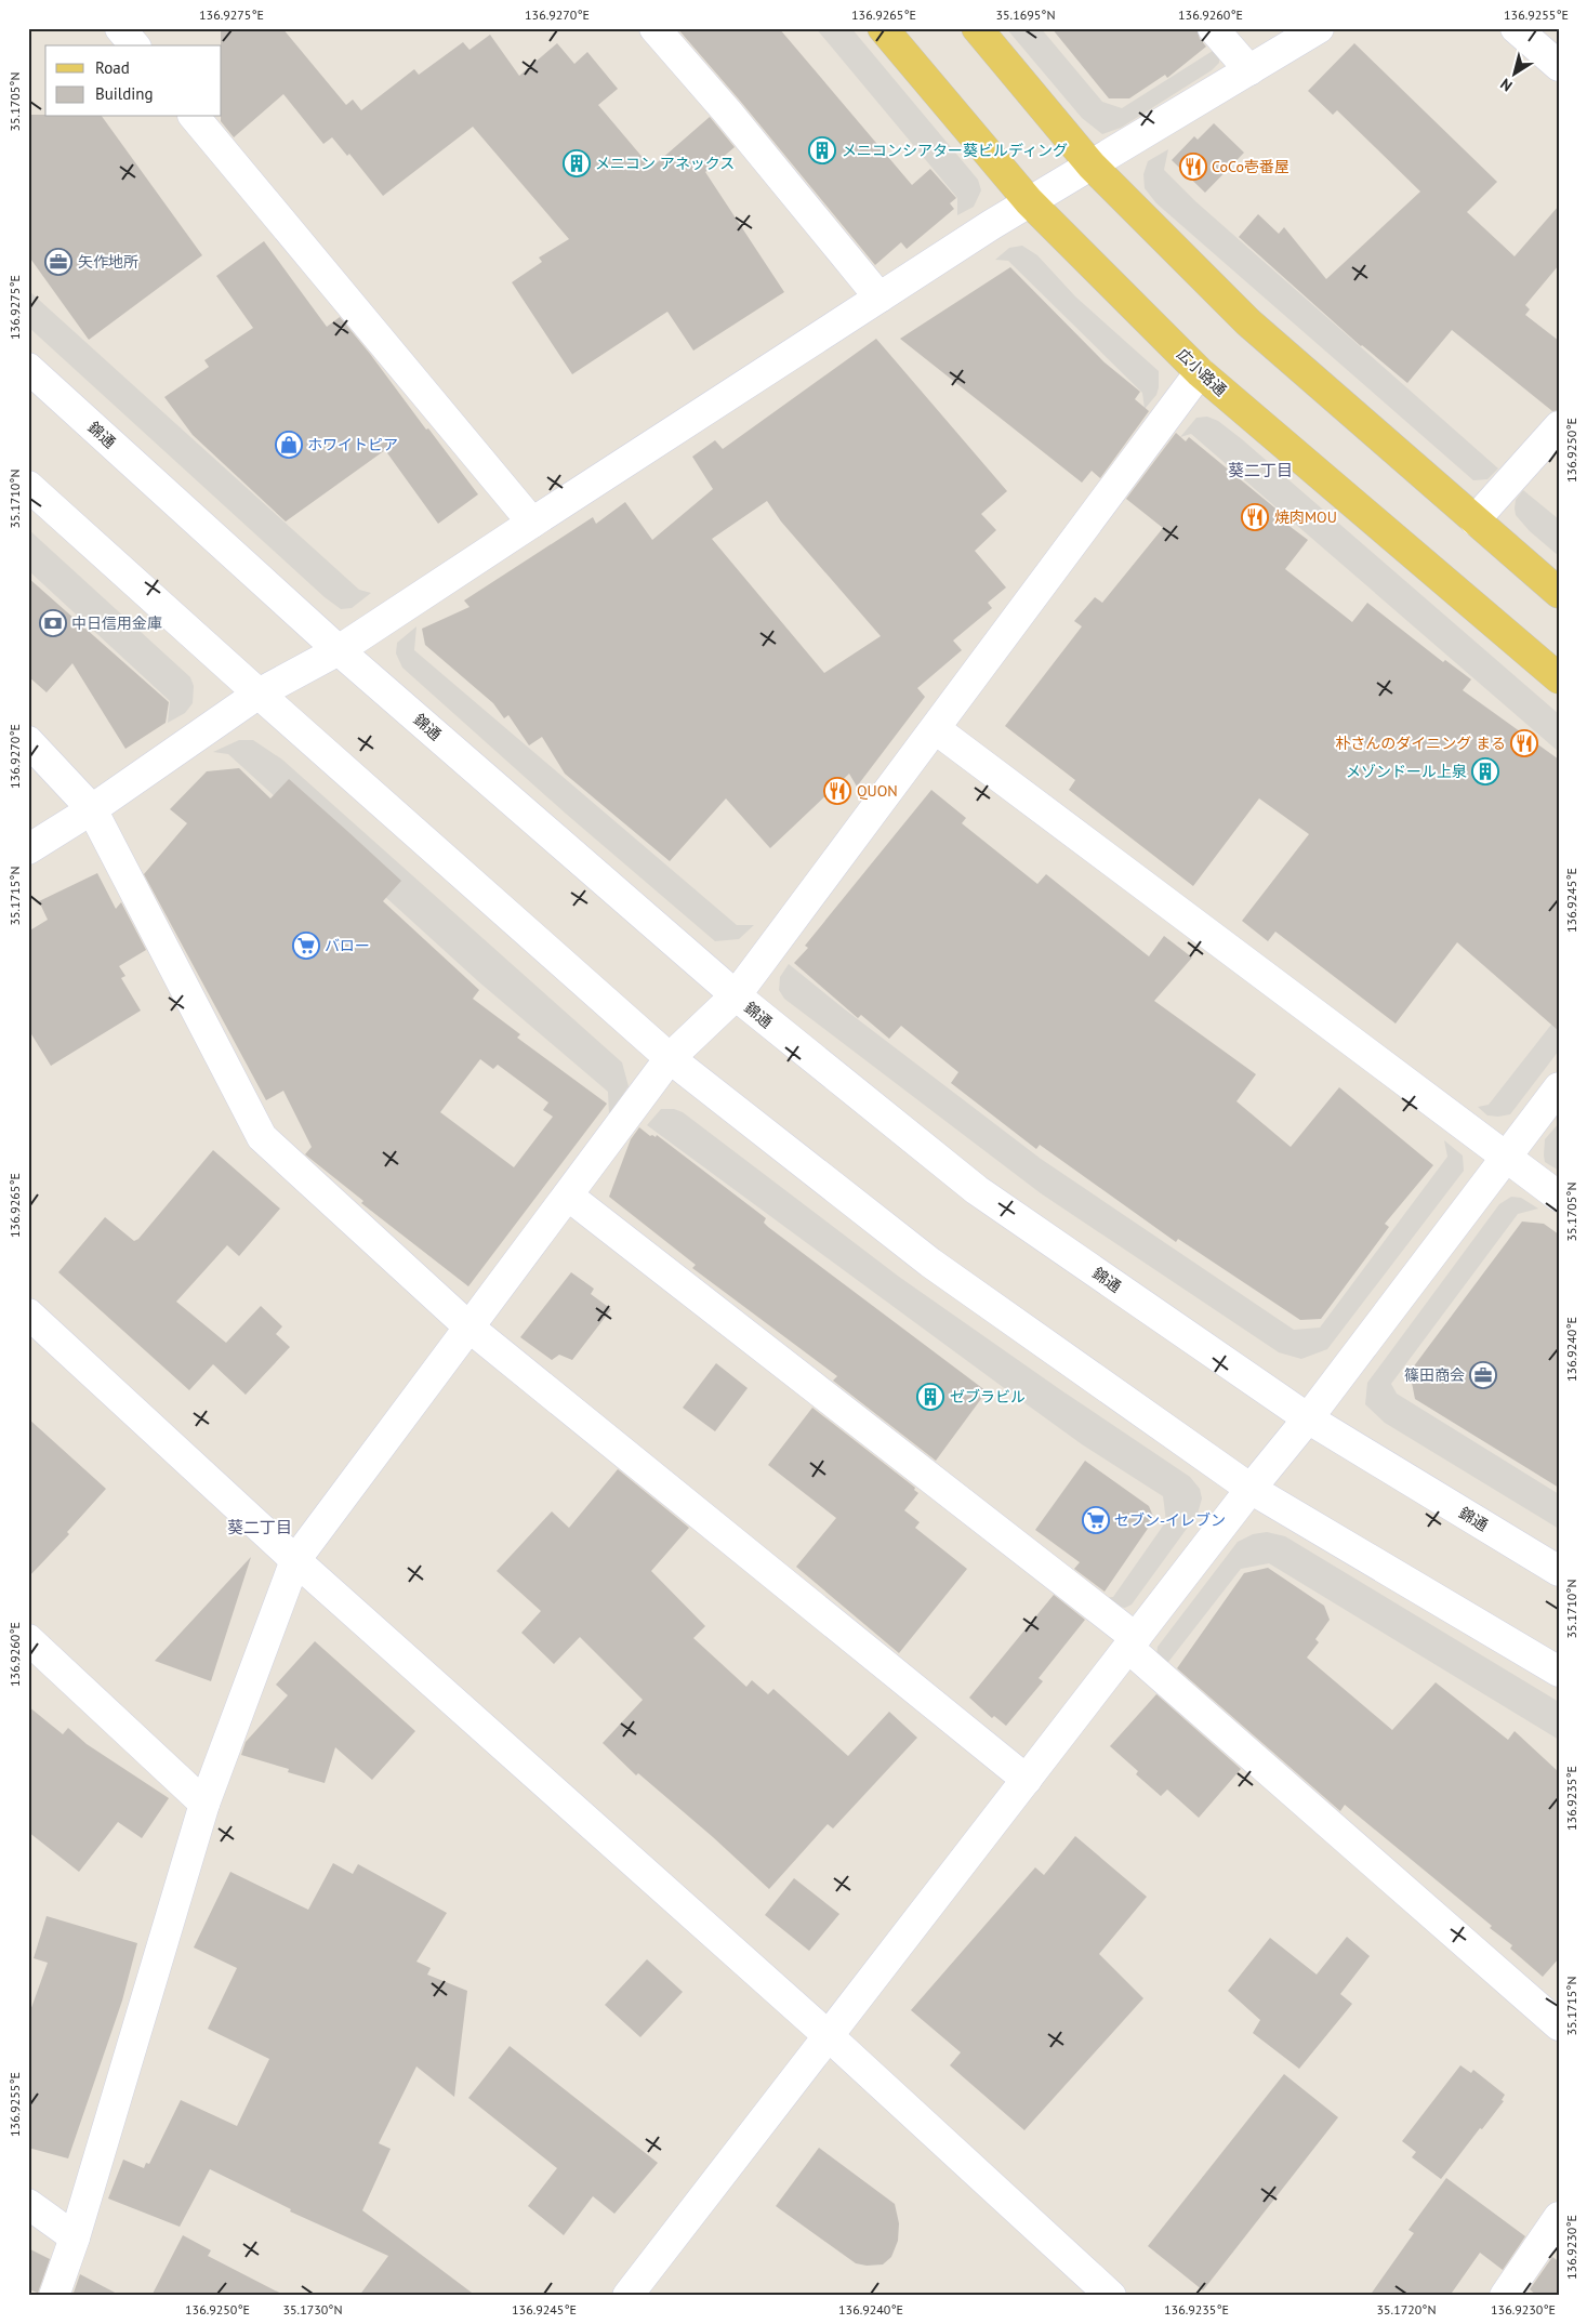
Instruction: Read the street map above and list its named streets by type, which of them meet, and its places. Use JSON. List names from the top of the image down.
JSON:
{
  "streets": {
    "main road": ["広小路通"],
    "street": ["錦通"]
  },
  "districts": ["葵二丁目", "葵二丁目"],
  "places": {
    "building": [
      "メニコンシアター葵ビルディング",
      "メニコン アネックス",
      "メゾンドール上泉",
      "ゼブラビル"
    ],
    "restaurant": [
      "CoCo壱番屋",
      "焼肉MOU",
      "朴さんのダイニング まる",
      "QUON"
    ],
    "office": ["矢作地所", "篠田商会"],
    "shop": ["ホワイトピア"],
    "bank": ["中日信用金庫"],
    "supermarket": ["バロー", "セブン-イレブン"]
  },
  "legend": ["Road", "Building"],
  "north": "bottom left",
  "coordinates": [
    "136.9275°E",
    "136.9270°E",
    "136.9265°E",
    "35.1695°N",
    "136.9260°E",
    "136.9255°E",
    "35.1705°N",
    "136.9250°E",
    "35.1710°N",
    "35.1715°N",
    "136.9245°E",
    "136.9240°E",
    "136.9235°E",
    "136.9230°E",
    "35.1730°N",
    "35.1720°N"
  ]
}
